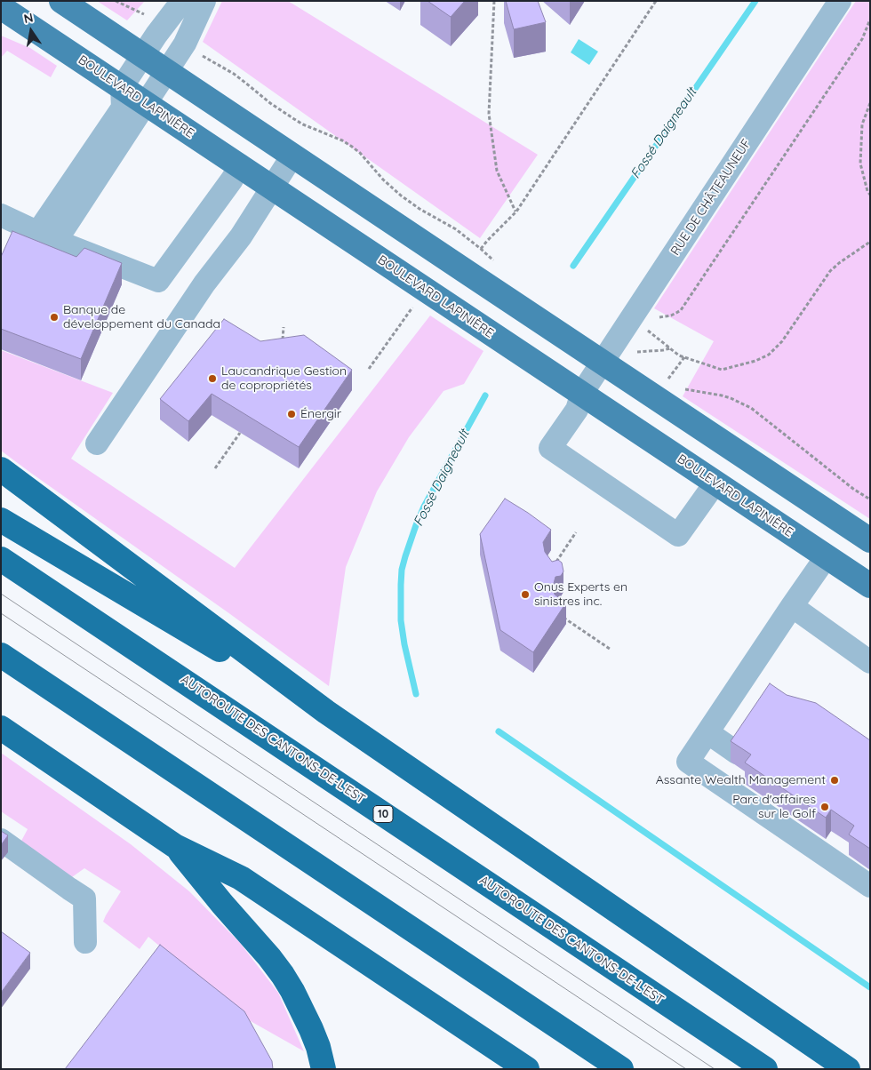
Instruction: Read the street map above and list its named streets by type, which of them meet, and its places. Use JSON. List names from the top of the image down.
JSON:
{
  "streets": {
    "highway": ["AUTOROUTE DES CANTONS-DE-L'EST", "10"],
    "main road": ["BOULEVARD LAPINIÈRE"],
    "street": ["RUE DE CHÂTEAUNEUF"]
  },
  "crossings": [
    ["BOULEVARD LAPINIÈRE", "RUE DE CHÂTEAUNEUF"]
  ],
  "water": ["Fossé Daigneault"],
  "places": [
    "Banque de développement du Canada",
    "Laucandrique Gestion de copropriétés",
    "Énergir",
    "Onus Experts en sinistres inc.",
    "Assante Wealth Management",
    "Parc d'affaires sur le Golf"
  ],
  "north": "top"
}
